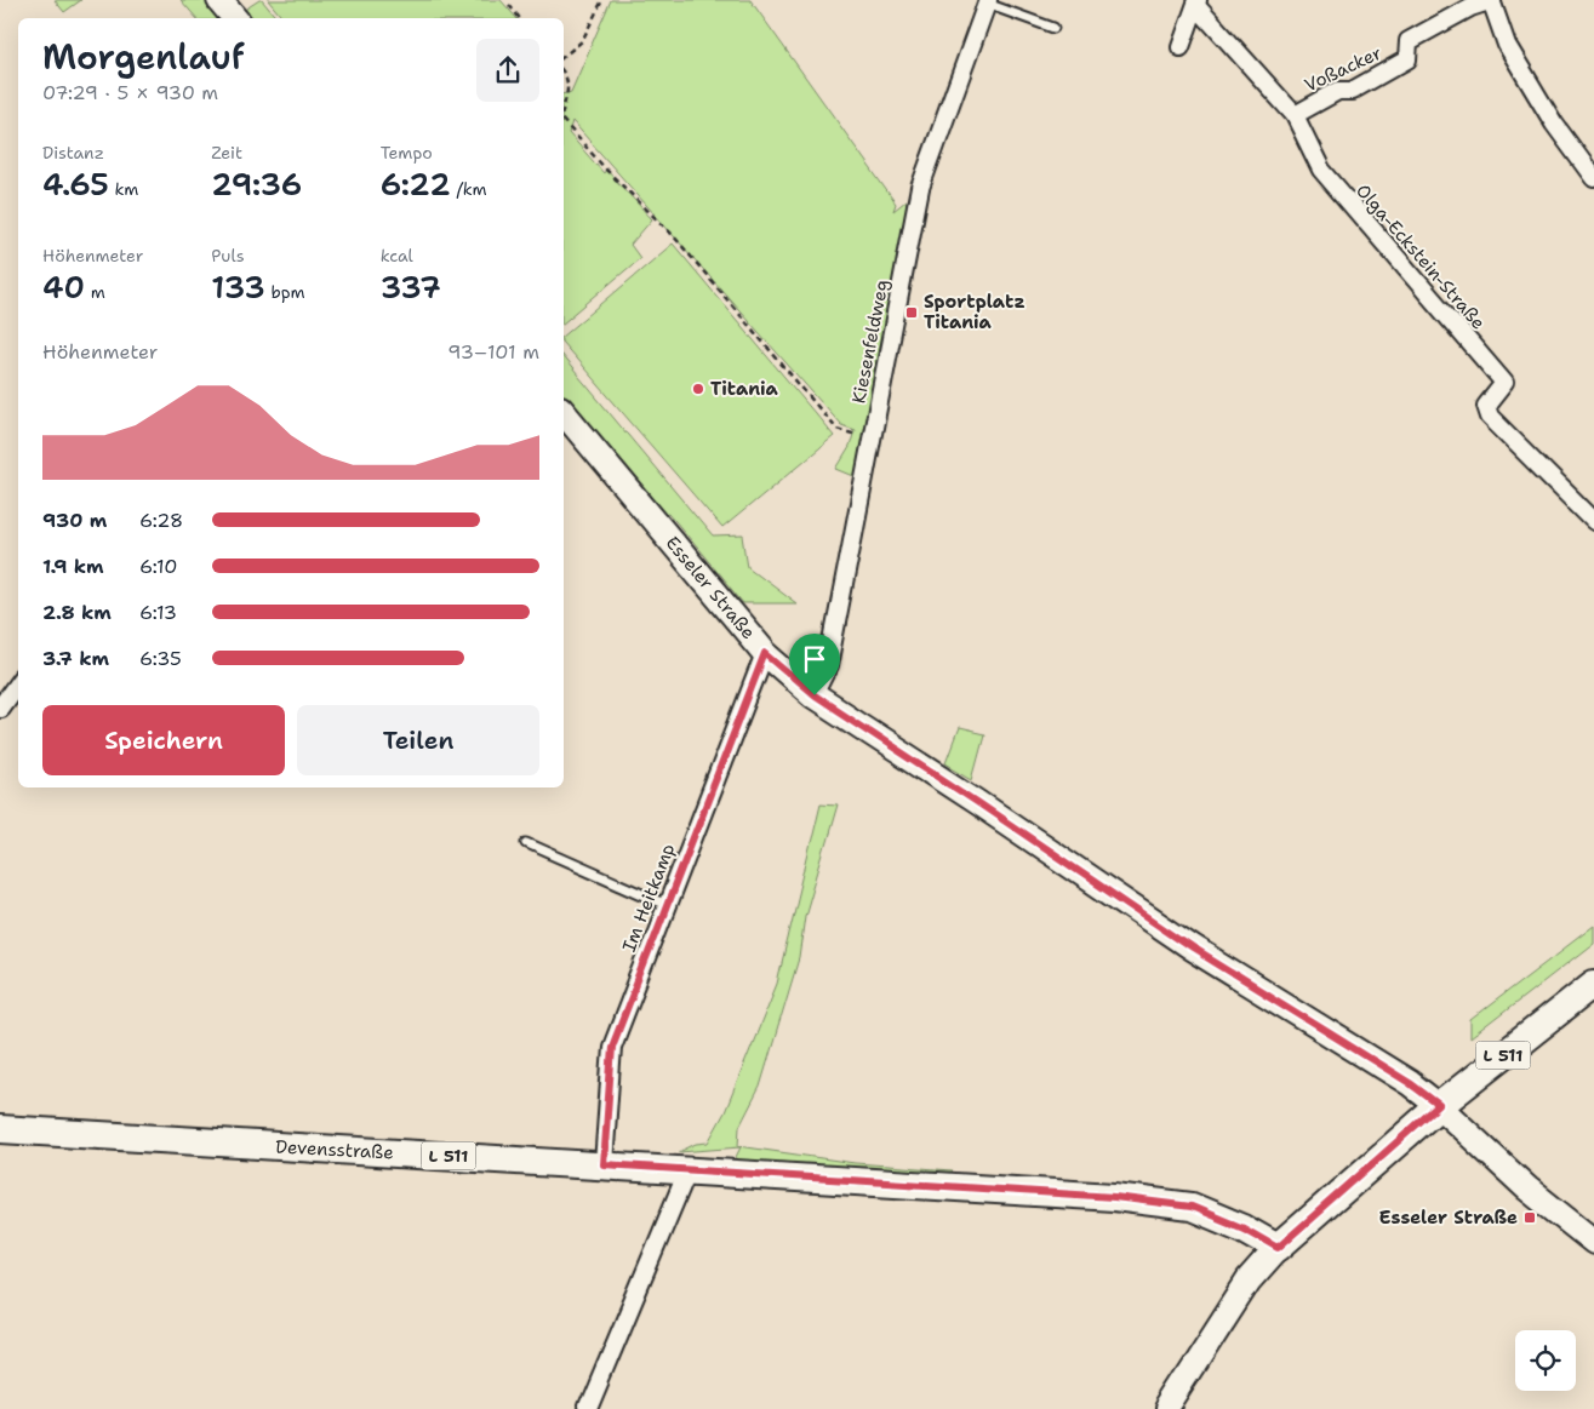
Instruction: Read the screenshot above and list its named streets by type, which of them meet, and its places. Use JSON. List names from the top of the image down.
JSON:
{
  "streets": {
    "main road": ["Esseler Straße", "L 511", "Devensstraße"],
    "street": [
      "Voßacker",
      "Olga-Eckstein-Straße",
      "Kiesenfeldweg",
      "Im Heitkamp"
    ]
  },
  "crossings": [
    ["Voßacker", "Olga-Eckstein-Straße"],
    ["Kiesenfeldweg", "Esseler Straße"],
    ["Esseler Straße", "Im Heitkamp"],
    ["Esseler Straße", "L 511"],
    ["Im Heitkamp", "Devensstraße"],
    ["L 511", "Devensstraße"]
  ],
  "places": {
    "transit": ["Sportplatz Titania", "Esseler Straße"],
    "other": ["Titania"]
  },
  "page": {
    "heading": ["Morgenlauf", "07:29 · 5 × 930 m"],
    "stats": [
      ["Distanz", "4.65 km"],
      ["Zeit", "29:36"],
      ["Tempo", "6:22 /km"],
      ["Höhenmeter", "40 m"],
      ["Puls", "133 bpm"],
      ["kcal", "337"]
    ],
    "chart": ["Höhenmeter", "93–101 m"],
    "list": [
      {
        "name": "930 m",
        "note": "6:28"
      },
      {
        "name": "1.9 km",
        "note": "6:10"
      },
      {
        "name": "2.8 km",
        "note": "6:13"
      },
      {
        "name": "3.7 km",
        "note": "6:35"
      }
    ],
    "buttons": ["Speichern", "Teilen"]
  }
}
